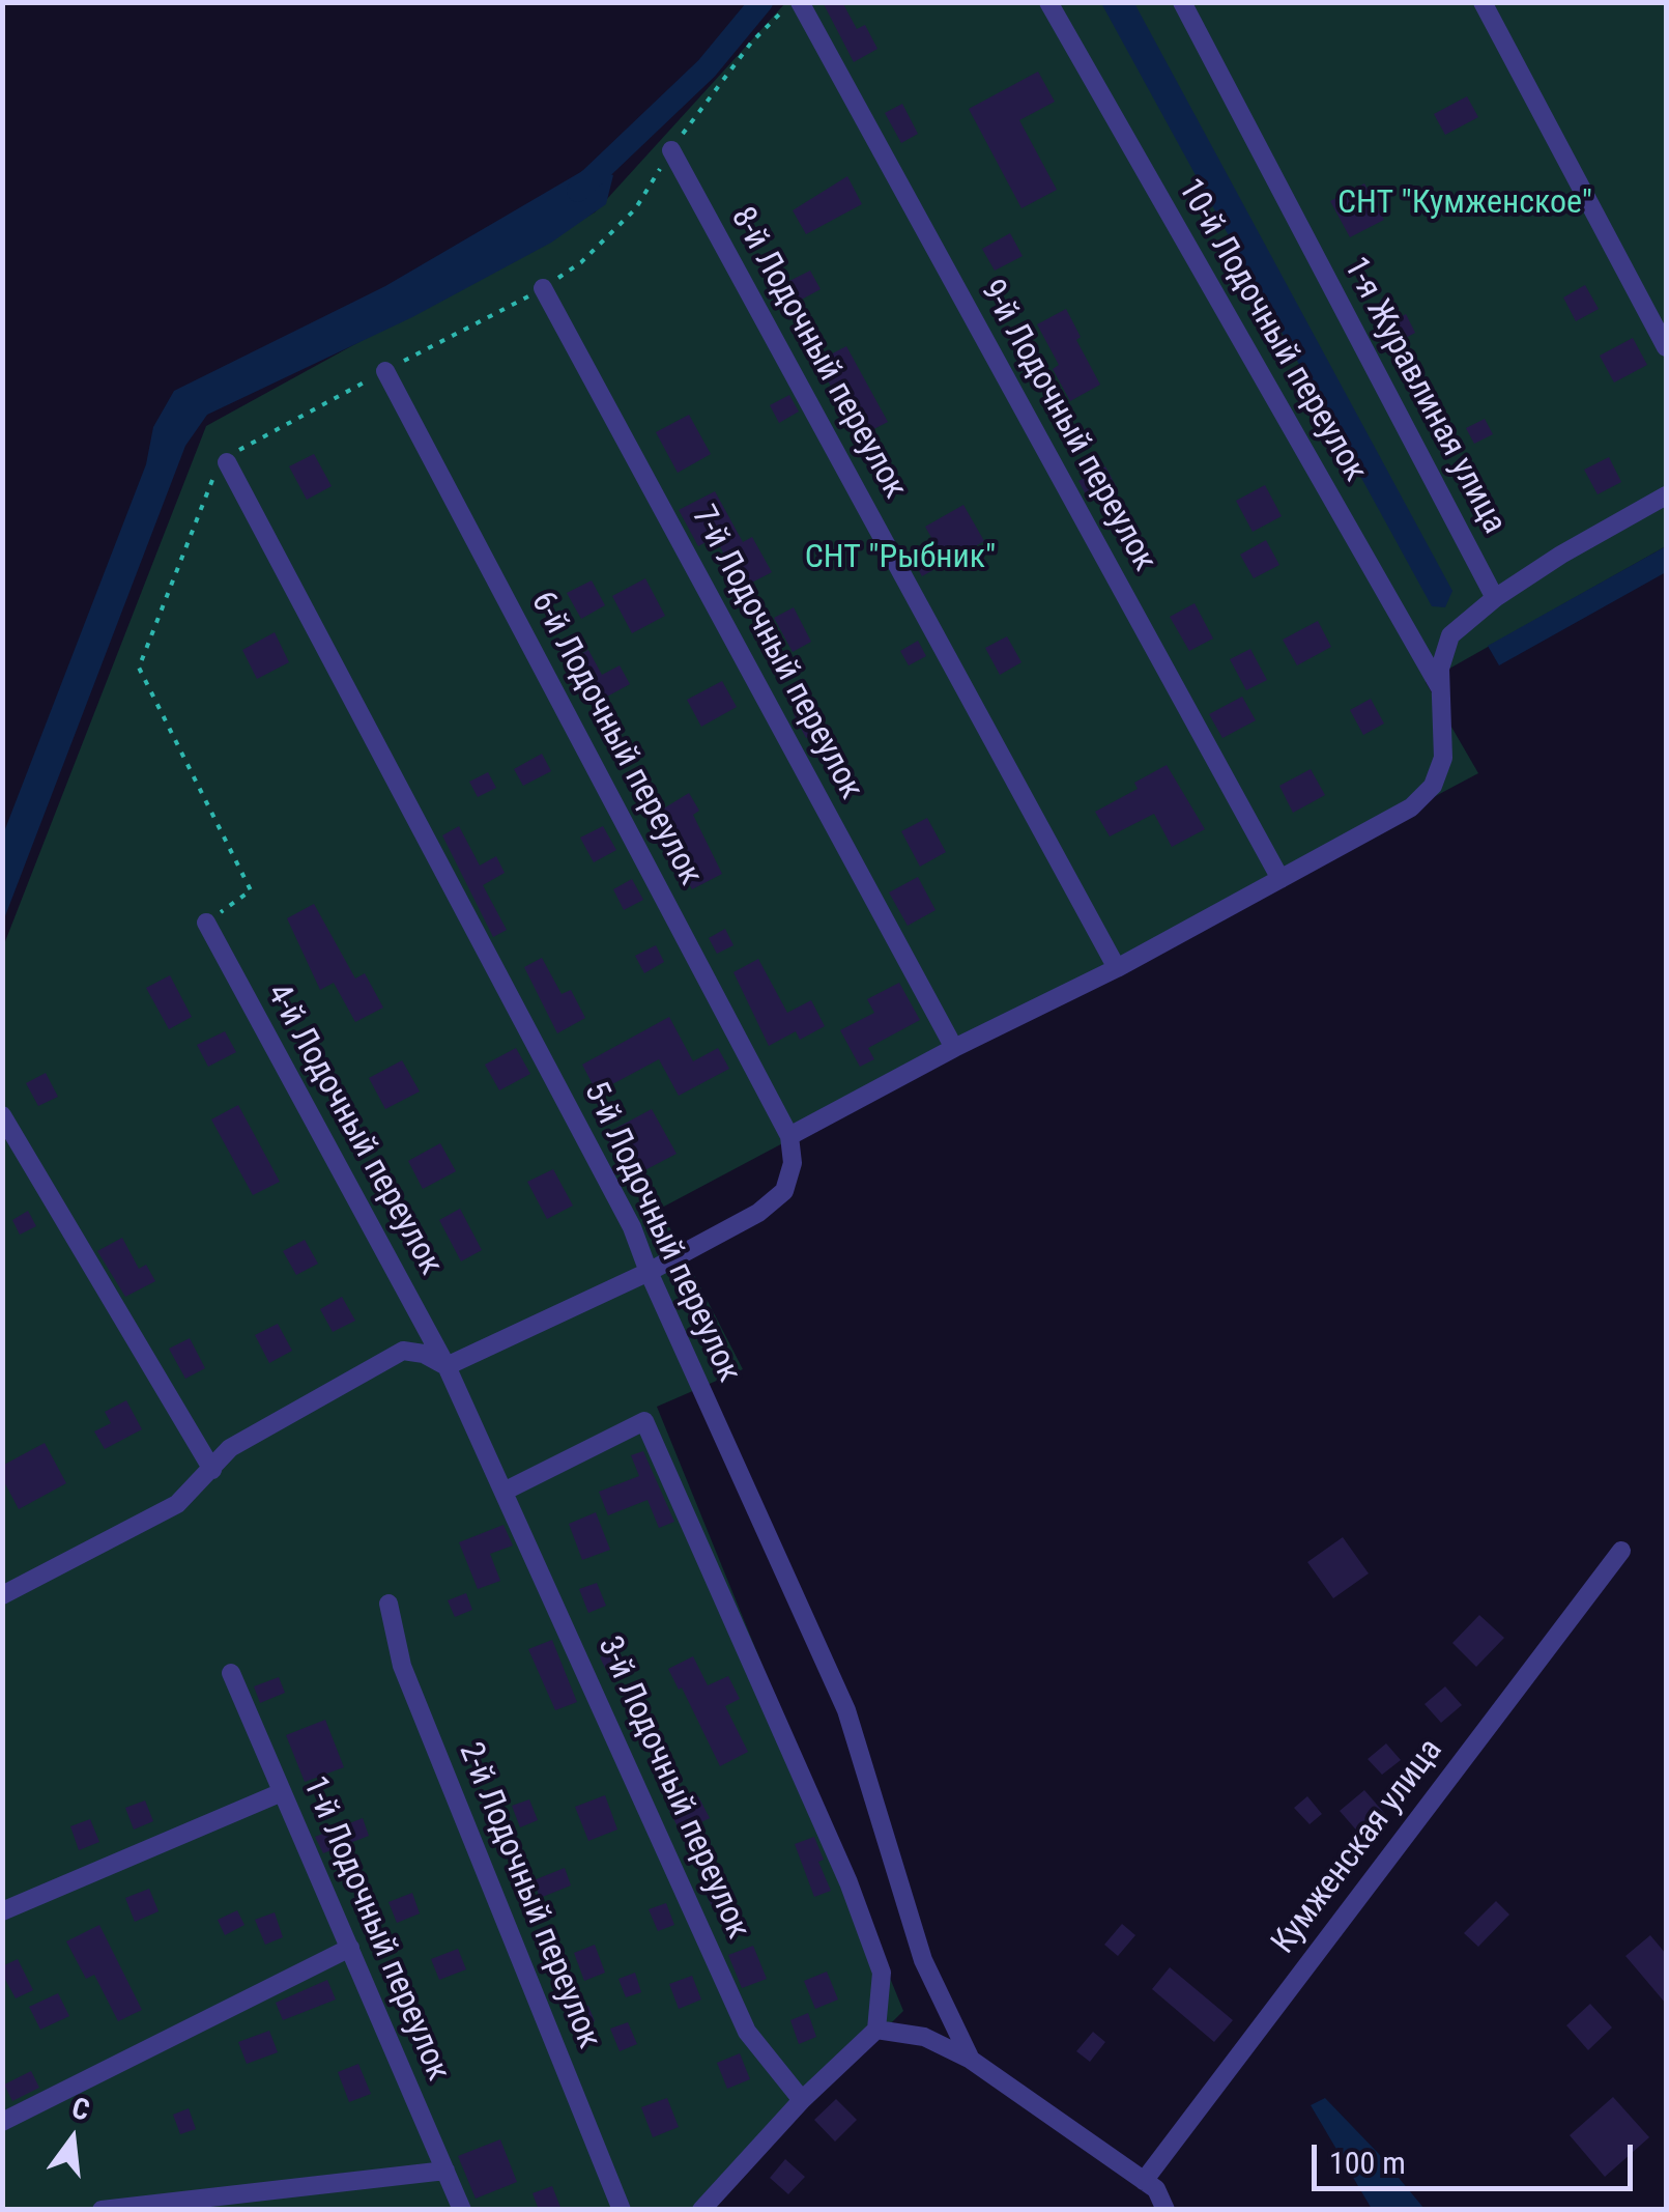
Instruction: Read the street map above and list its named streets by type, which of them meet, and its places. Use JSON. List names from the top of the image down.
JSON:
{
  "streets": {
    "street": [
      "10-й Лодочный переулок",
      "8-й Лодочный переулок",
      "1-я Журавлиная улица",
      "9-й Лодочный переулок",
      "7-й Лодочный переулок",
      "6-й Лодочный переулок",
      "4-й Лодочный переулок",
      "5-й Лодочный переулок",
      "3-й Лодочный переулок",
      "Кумженская улица",
      "2-й Лодочный переулок",
      "1-й Лодочный переулок"
    ]
  },
  "crossings": [
    ["4-й Лодочный переулок", "3-й Лодочный переулок"]
  ],
  "parks": ["СНТ \"Кумженское\"", "СНТ \"Рыбник\""],
  "scale_bar": "100 m",
  "north": "top"
}
